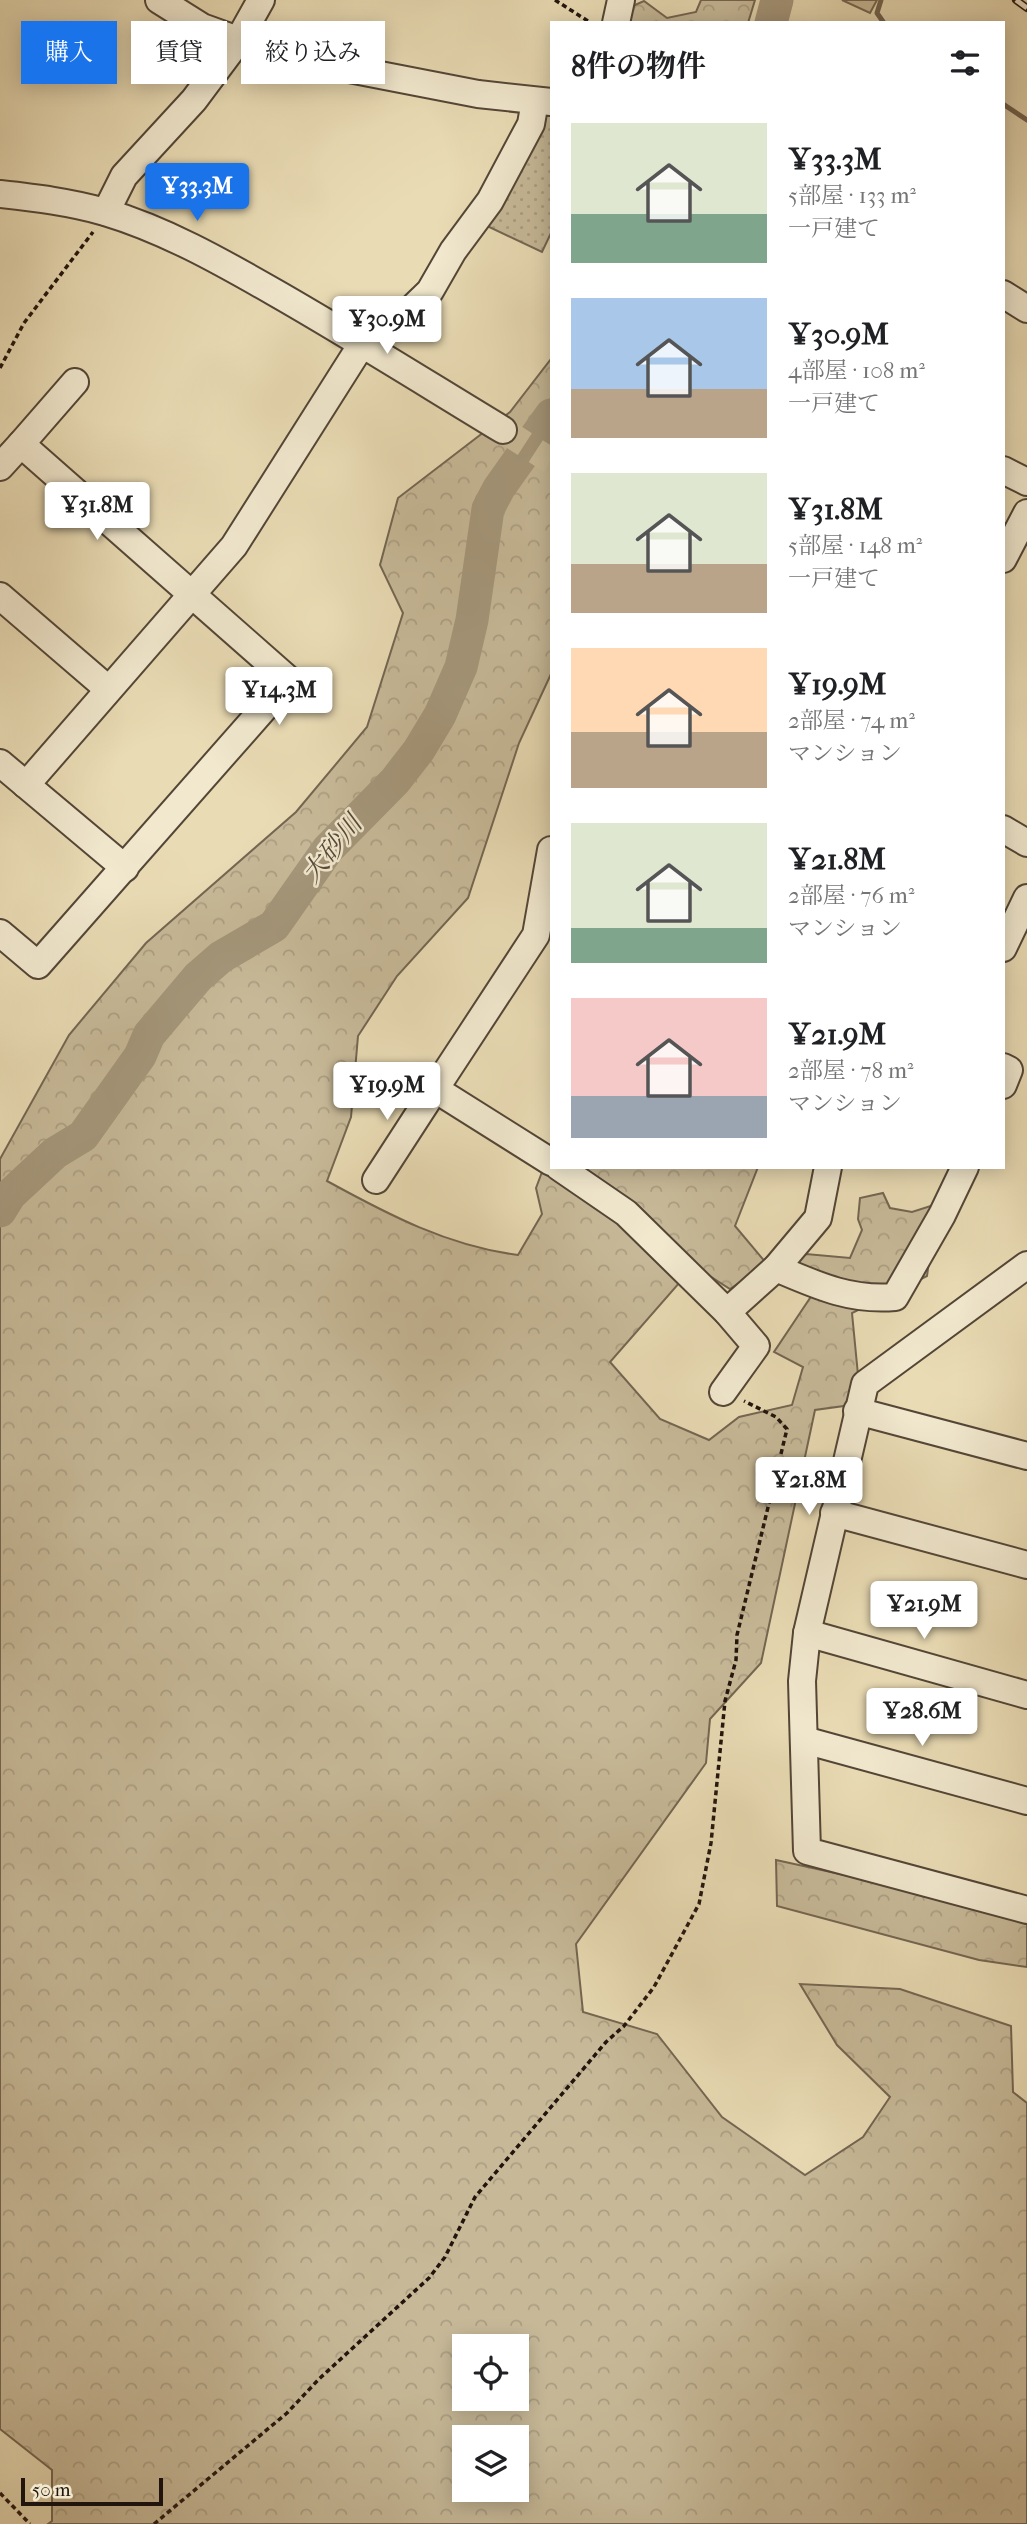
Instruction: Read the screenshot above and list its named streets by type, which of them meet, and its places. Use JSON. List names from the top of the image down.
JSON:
{
  "water": ["大砂川"],
  "scale_bar": "50 m",
  "page": {
    "chip": ["購入", "賃貸", "絞り込み"],
    "heading": "8件の物件",
    "list": [
      {
        "name": "¥33.3M",
        "note": "5部屋 · 133 m² · 一戸建て"
      },
      {
        "name": "¥30.9M",
        "note": "4部屋 · 108 m² · 一戸建て"
      },
      {
        "name": "¥31.8M",
        "note": "5部屋 · 148 m² · 一戸建て"
      },
      {
        "name": "¥19.9M",
        "note": "2部屋 · 74 m² · マンション"
      },
      {
        "name": "¥21.8M",
        "note": "2部屋 · 76 m² · マンション"
      },
      {
        "name": "¥21.9M",
        "note": "2部屋 · 78 m² · マンション"
      }
    ],
    "price": [
      "¥33.3M",
      "¥30.9M",
      "¥31.8M",
      "¥14.3M",
      "¥19.9M",
      "¥21.8M",
      "¥21.9M",
      "¥28.6M"
    ],
    "scale": "50 m"
  }
}
